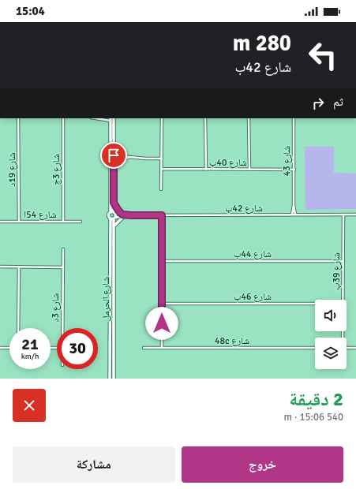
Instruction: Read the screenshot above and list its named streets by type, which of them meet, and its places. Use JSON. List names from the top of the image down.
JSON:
{
  "streets": {
    "street": [
      "شارع 43",
      "شارع 40ب",
      "شارع 19د",
      "شارع 3ج",
      "شارع 42ب",
      "شارع 54ا",
      "شارع 44ب",
      "شارع 39ب",
      "شارع 46ب",
      "شارع الحرمل",
      "شارع 3د",
      "48c شارع"
    ]
  },
  "crossings": [
    ["شارع 43", "شارع 40ب"],
    ["شارع 43", "شارع 42ب"],
    ["شارع 19د", "شارع 54ا"],
    ["شارع 3ج", "شارع 54ا"],
    ["شارع 42ب", "شارع 39ب"],
    ["شارع 42ب", "شارع الحرمل"],
    ["شارع 44ب", "شارع 39ب"]
  ],
  "page": {
    "status": "15:04",
    "turn": ["280 m", "شارع 42ب"],
    "then": "ثم",
    "speed": "21 km/h",
    "limit": "30",
    "heading": ["2 دقيقة", "540 m · 15:06"],
    "buttons": ["خروج", "مشاركة"]
  }
}
